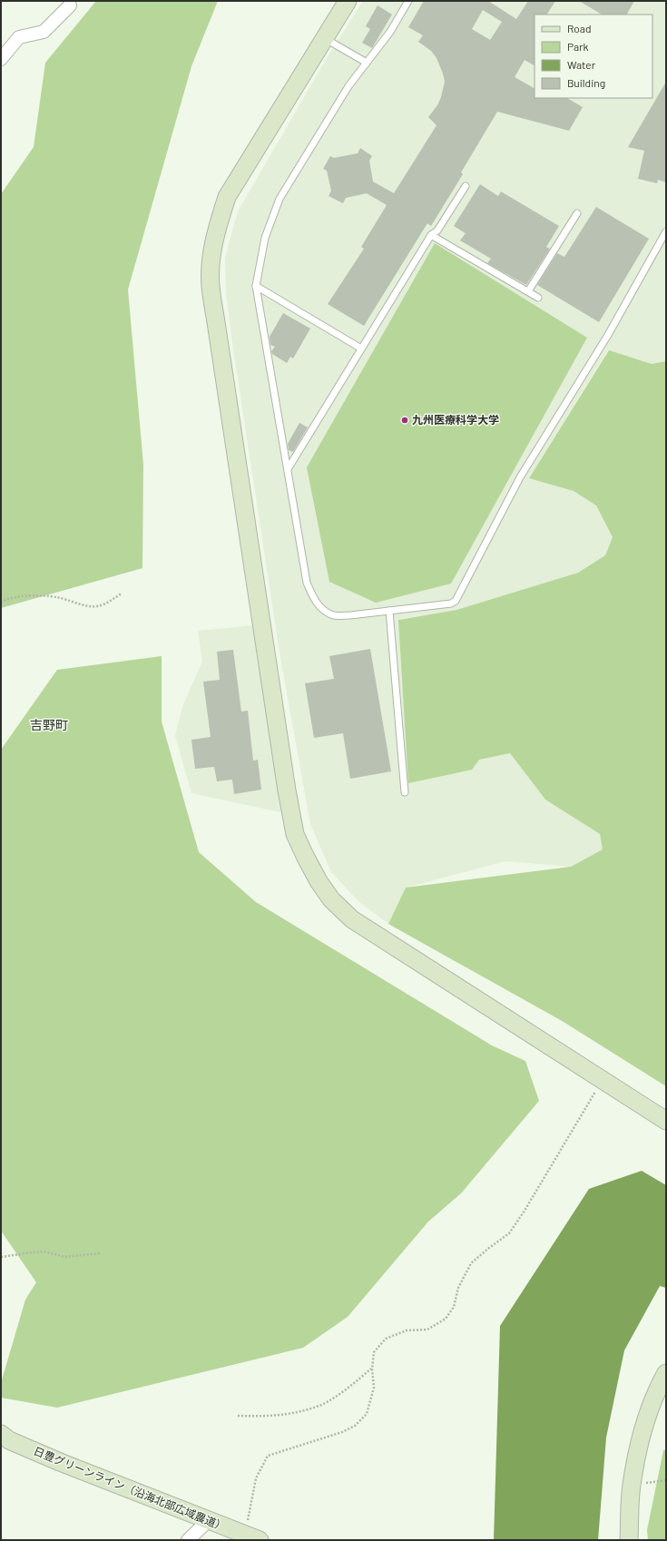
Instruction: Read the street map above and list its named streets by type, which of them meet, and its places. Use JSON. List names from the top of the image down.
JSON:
{
  "streets": {
    "street": ["日豊グリーンライン（沿海北部広域農道）"]
  },
  "districts": ["吉野町"],
  "places": ["九州医療科学大学"],
  "legend": [
    "Road",
    "Park",
    "Water",
    "Building"
  ]
}
